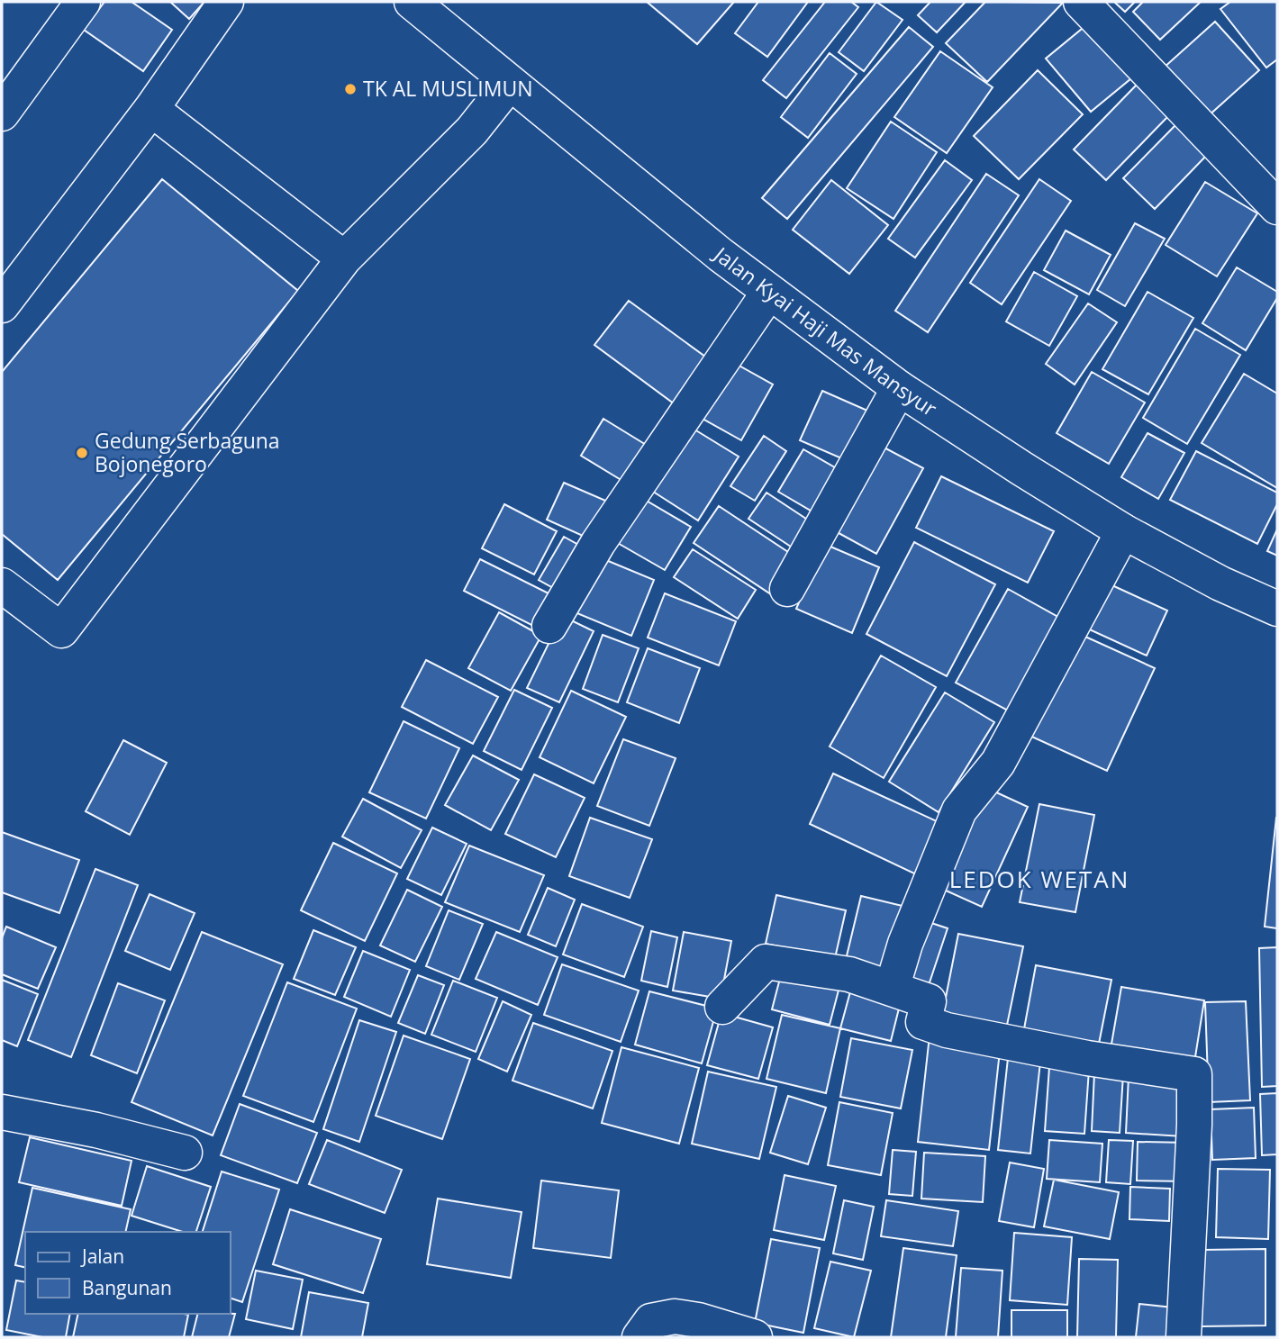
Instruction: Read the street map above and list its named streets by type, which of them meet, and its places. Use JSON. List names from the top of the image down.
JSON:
{
  "streets": {
    "street": ["Jalan Kyai Haji Mas Mansyur"]
  },
  "districts": ["LEDOK WETAN"],
  "places": ["TK AL MUSLIMUN", "Gedung Serbaguna Bojonegoro"],
  "legend": ["Jalan", "Bangunan"]
}
